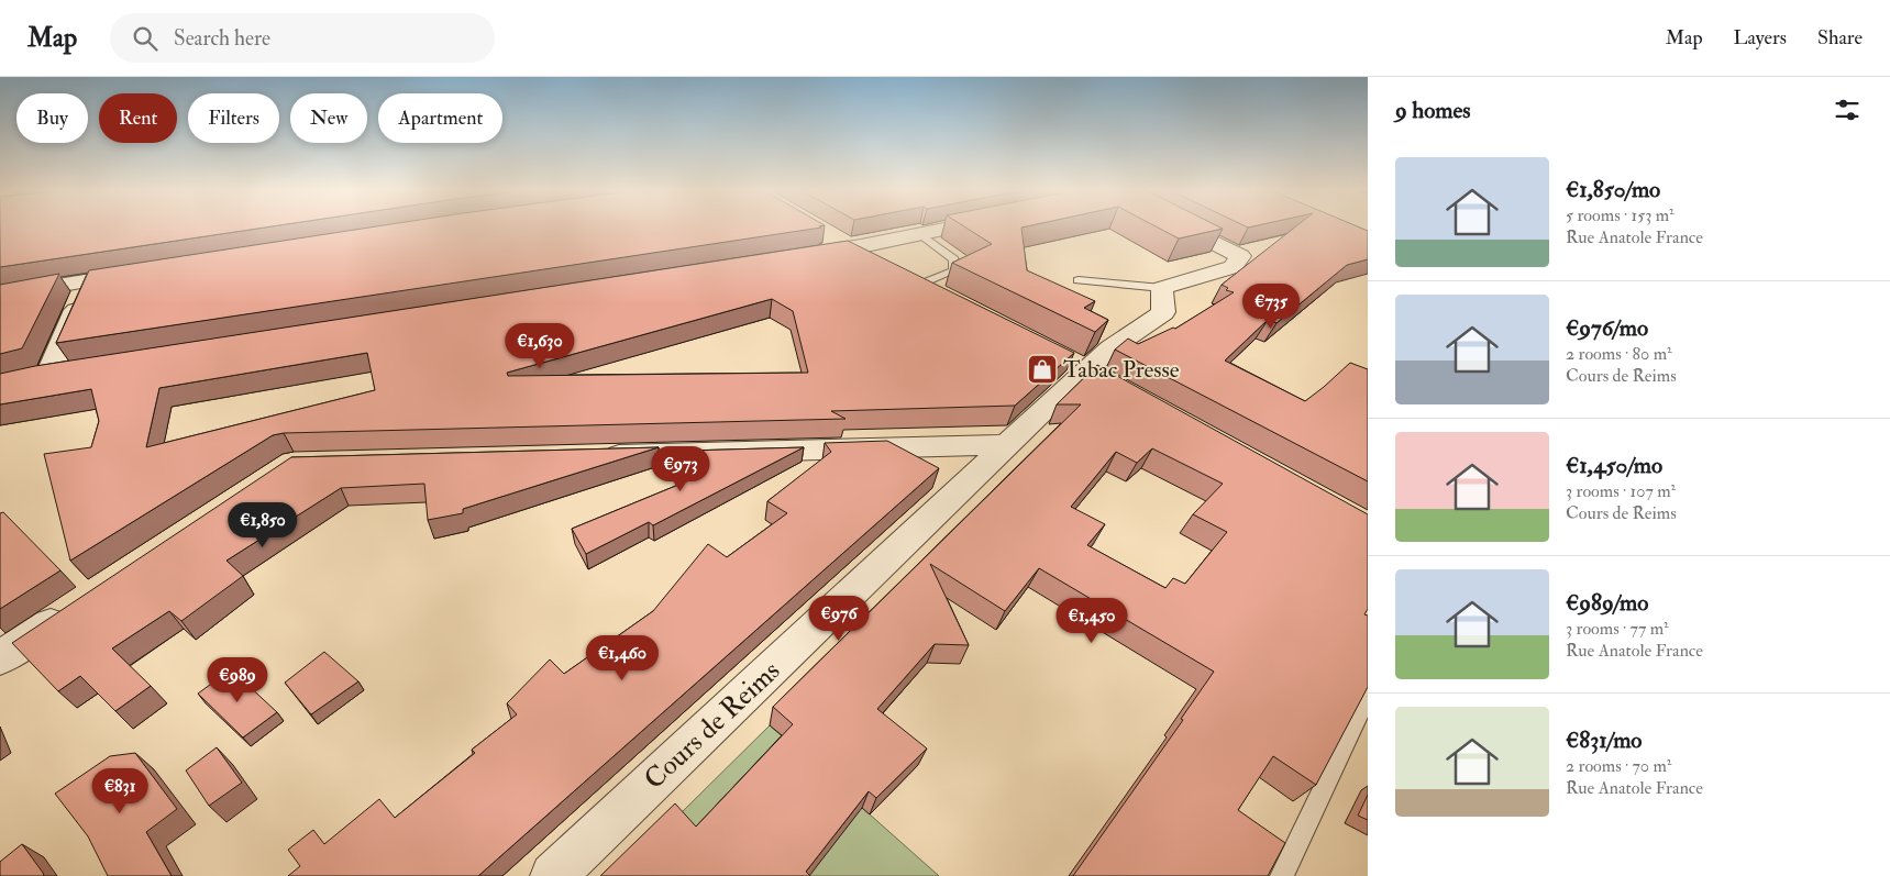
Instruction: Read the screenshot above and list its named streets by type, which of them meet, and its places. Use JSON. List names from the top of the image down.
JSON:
{
  "streets": {
    "street": ["Cours de Reims"]
  },
  "places": {
    "shop": ["Tabac Presse"]
  },
  "page": {
    "header": "Map",
    "search": "Search here",
    "nav": ["Map", "Layers", "Share"],
    "heading": "9 homes",
    "chip": [
      "Buy",
      "Rent",
      "Filters",
      "New",
      "Apartment"
    ],
    "list": [
      {
        "name": "€1,850/mo",
        "note": "5 rooms · 153 m² · Rue Anatole France"
      },
      {
        "name": "€976/mo",
        "note": "2 rooms · 80 m² · Cours de Reims"
      },
      {
        "name": "€1,450/mo",
        "note": "3 rooms · 107 m² · Cours de Reims"
      },
      {
        "name": "€989/mo",
        "note": "3 rooms · 77 m² · Rue Anatole France"
      },
      {
        "name": "€831/mo",
        "note": "2 rooms · 70 m² · Rue Anatole France"
      }
    ],
    "price": [
      "€735",
      "€1,630",
      "€973",
      "€1,850",
      "€976",
      "€1,450",
      "€1,460",
      "€989",
      "€831"
    ]
  }
}
